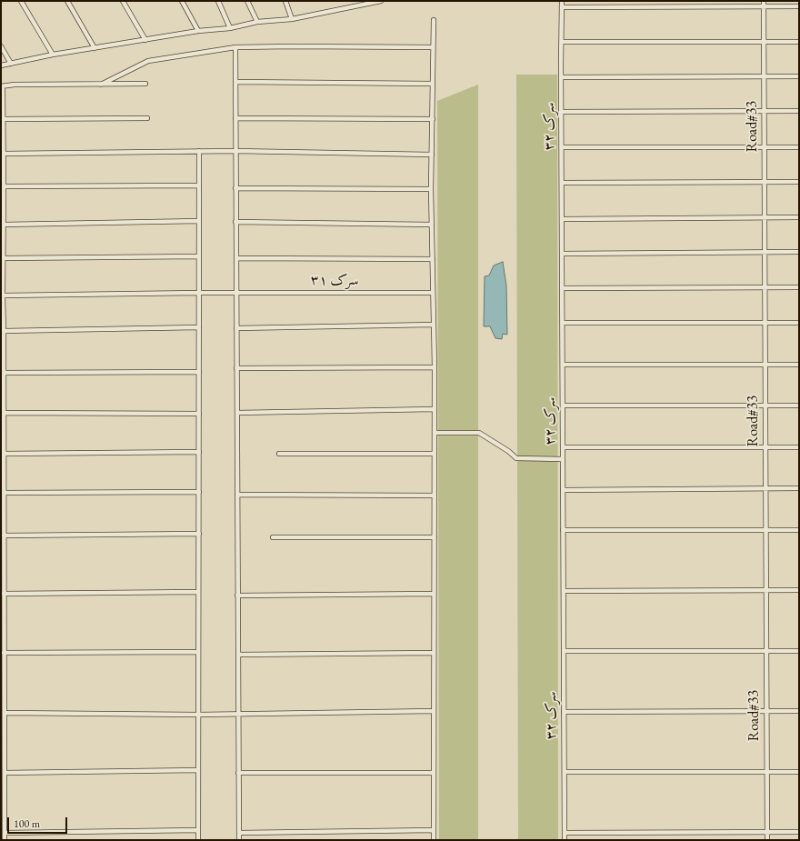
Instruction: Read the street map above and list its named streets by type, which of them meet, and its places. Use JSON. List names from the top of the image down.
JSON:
{
  "streets": {
    "street": ["سرک ۳۲", "Road#33", "سرک ۳۱"]
  },
  "scale_bar": "100 m"
}
